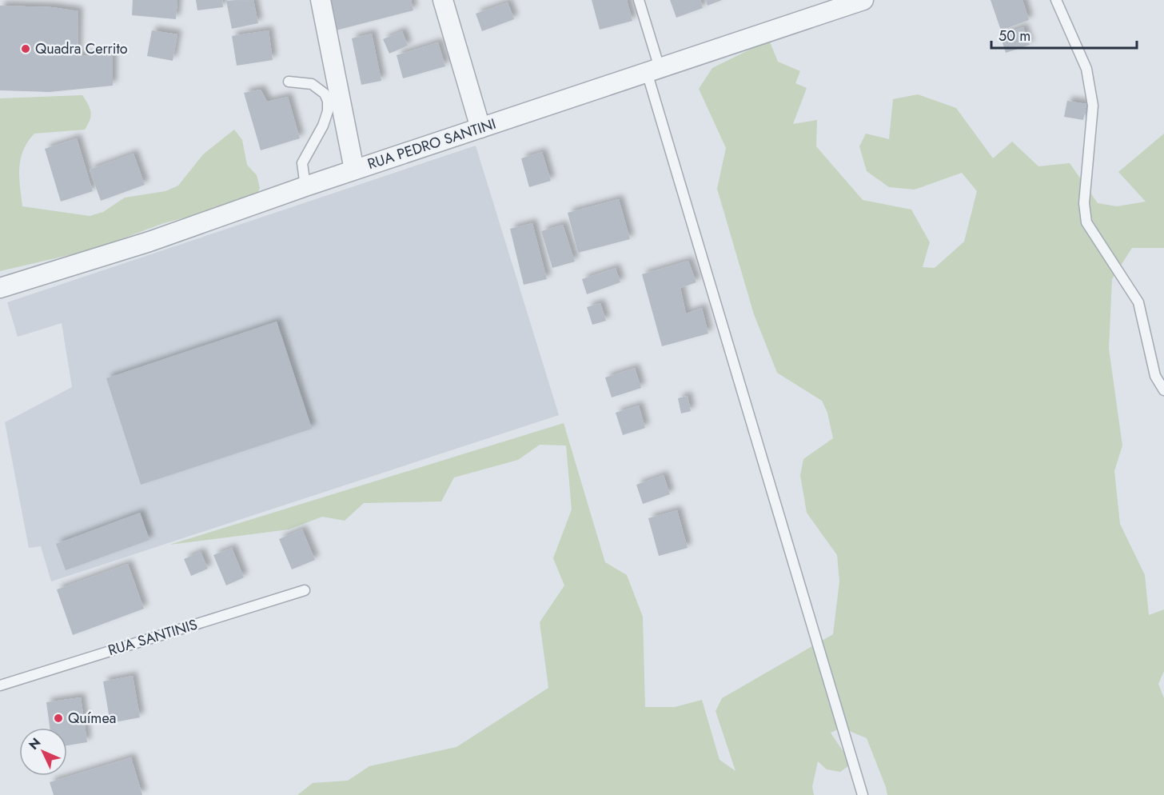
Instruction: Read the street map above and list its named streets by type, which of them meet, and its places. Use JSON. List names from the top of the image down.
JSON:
{
  "streets": {
    "street": ["RUA PEDRO SANTINI"],
    "lane": ["RUA SANTINIS"]
  },
  "places": ["Quadra Cerrito", "Químea"],
  "scale_bar": "50 m",
  "north": "top left"
}
